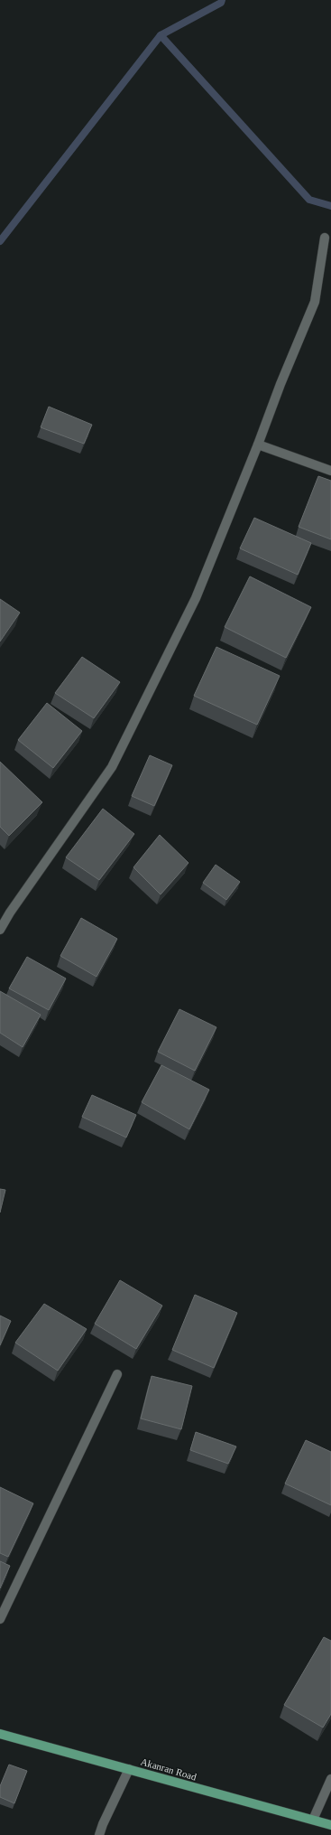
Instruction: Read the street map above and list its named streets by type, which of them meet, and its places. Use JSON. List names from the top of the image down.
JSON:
{
  "streets": {
    "main road": ["Akanran Road"]
  }
}
